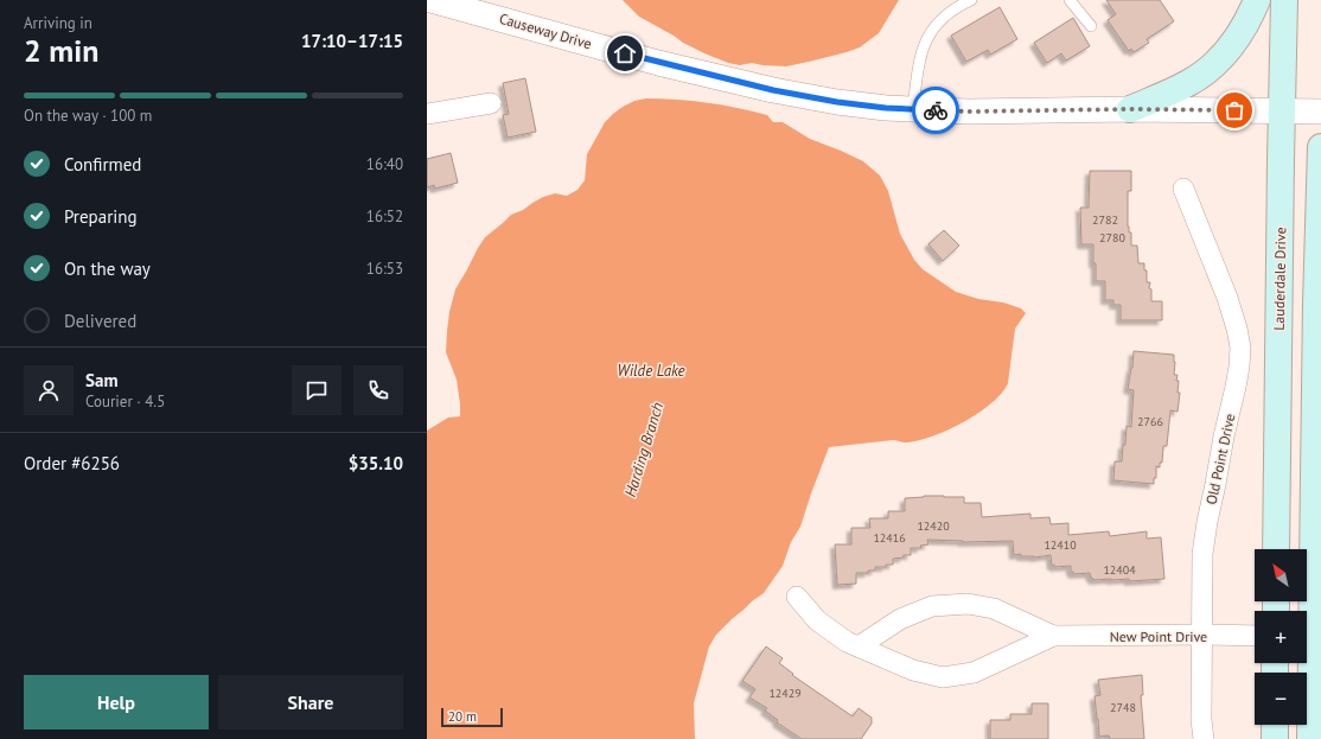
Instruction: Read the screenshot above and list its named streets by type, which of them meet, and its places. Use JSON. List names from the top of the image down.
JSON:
{
  "streets": {
    "main road": ["Lauderdale Drive"],
    "street": ["Causeway Drive", "Old Point Drive", "New Point Drive"]
  },
  "crossings": [
    ["Causeway Drive", "Lauderdale Drive"],
    ["Old Point Drive", "New Point Drive"]
  ],
  "water": ["Wilde Lake", "Harding Branch"],
  "house_numbers": [
    "2782",
    "2780",
    "2766",
    "12420",
    "12416",
    "12410",
    "12404",
    "12429",
    "2748"
  ],
  "scale_bar": "20 m",
  "north": "top left",
  "page": {
    "heading": ["2 min", "Arriving in", "17:10–17:15"],
    "panel": [
      "Sam",
      "Courier · 4.5",
      "Order #6256",
      "$35.10"
    ],
    "bar": "On the way · 100 m",
    "list": [
      ["Confirmed", "16:40"],
      ["Preparing", "16:52"],
      ["On the way", "16:53"],
      "Delivered"
    ],
    "map_buttons": ["+", "−"],
    "buttons": ["Help", "Share"],
    "scale": "20 m"
  }
}
